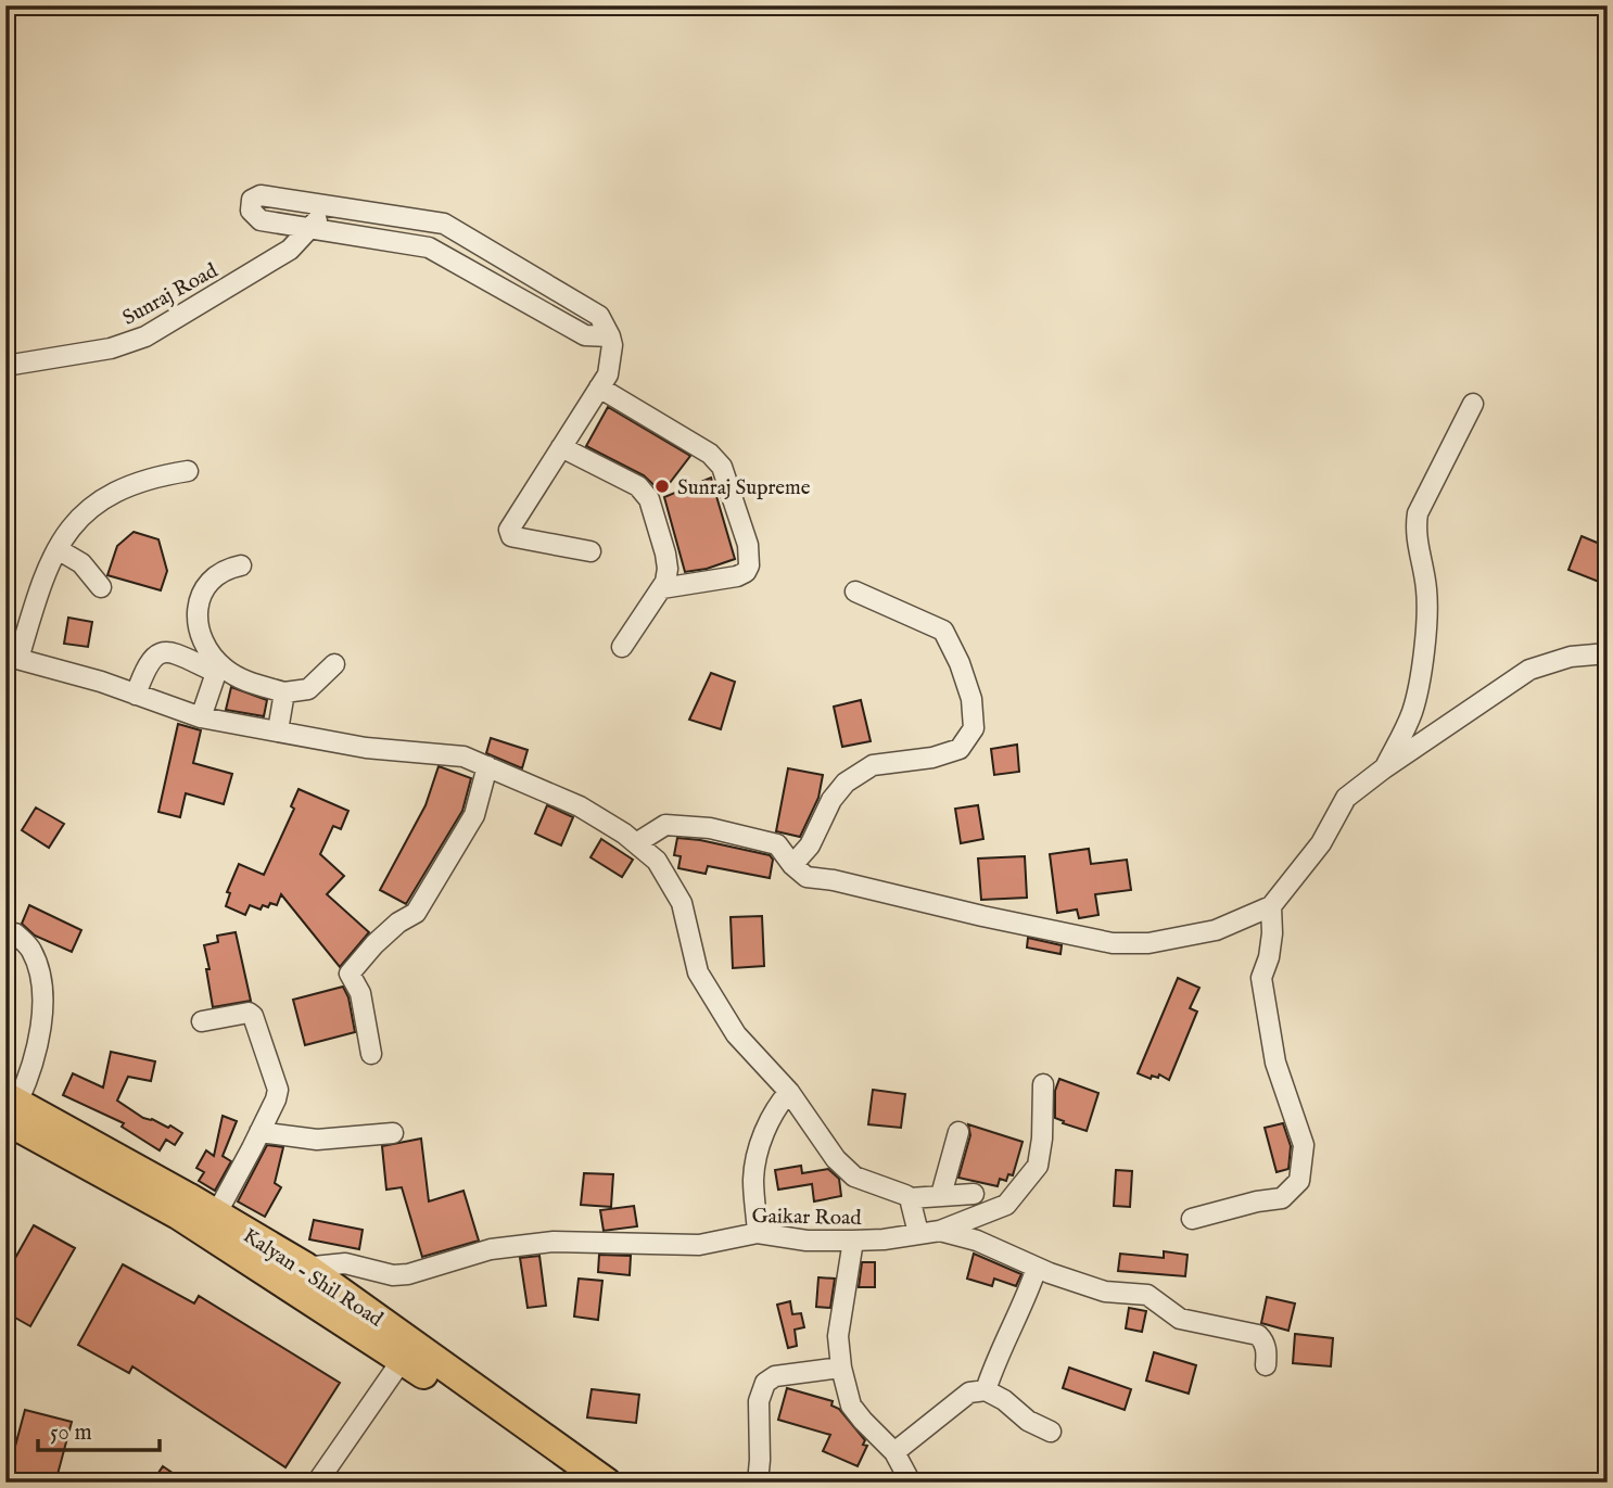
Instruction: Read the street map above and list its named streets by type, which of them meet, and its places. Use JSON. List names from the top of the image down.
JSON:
{
  "streets": {
    "main road": ["Kalyan - Shil Road"],
    "street": ["Sunraj Road", "Gaikar Road"]
  },
  "crossings": [
    ["Gaikar Road", "Kalyan - Shil Road"]
  ],
  "places": ["Sunraj Supreme"],
  "scale_bar": "50 m"
}
